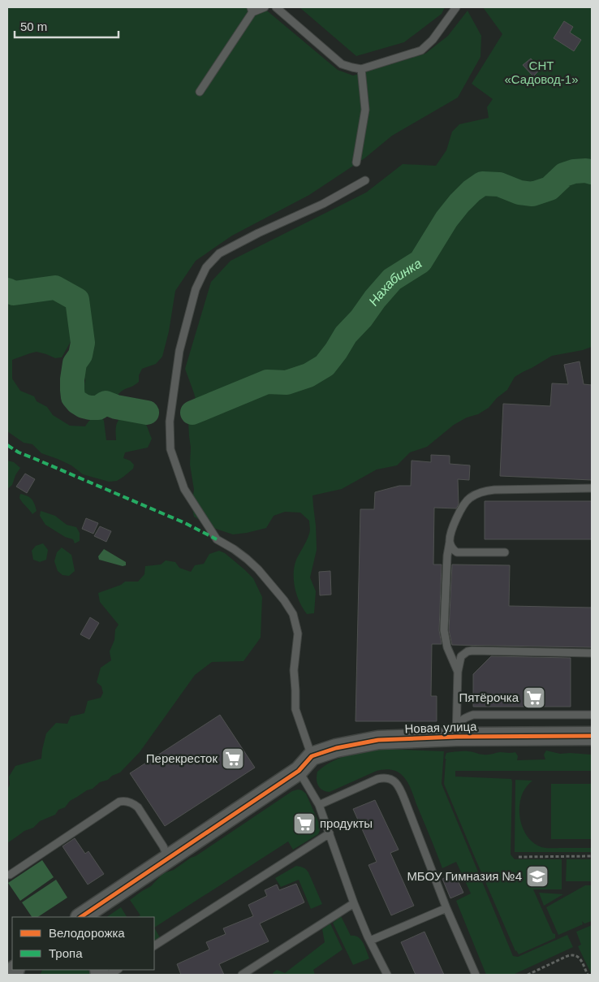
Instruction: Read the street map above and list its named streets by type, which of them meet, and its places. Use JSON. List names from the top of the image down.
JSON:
{
  "streets": {
    "street": ["Новая улица"]
  },
  "water": ["Нахабинка"],
  "parks": ["СНТ «Садовод-1»"],
  "places": {
    "supermarket": ["Пятёрочка", "Перекресток", "продукты"],
    "school or university": ["МБОУ Гимназия №4"]
  },
  "legend": ["Велодорожка", "Тропа"],
  "scale_bar": "50 m"
}
